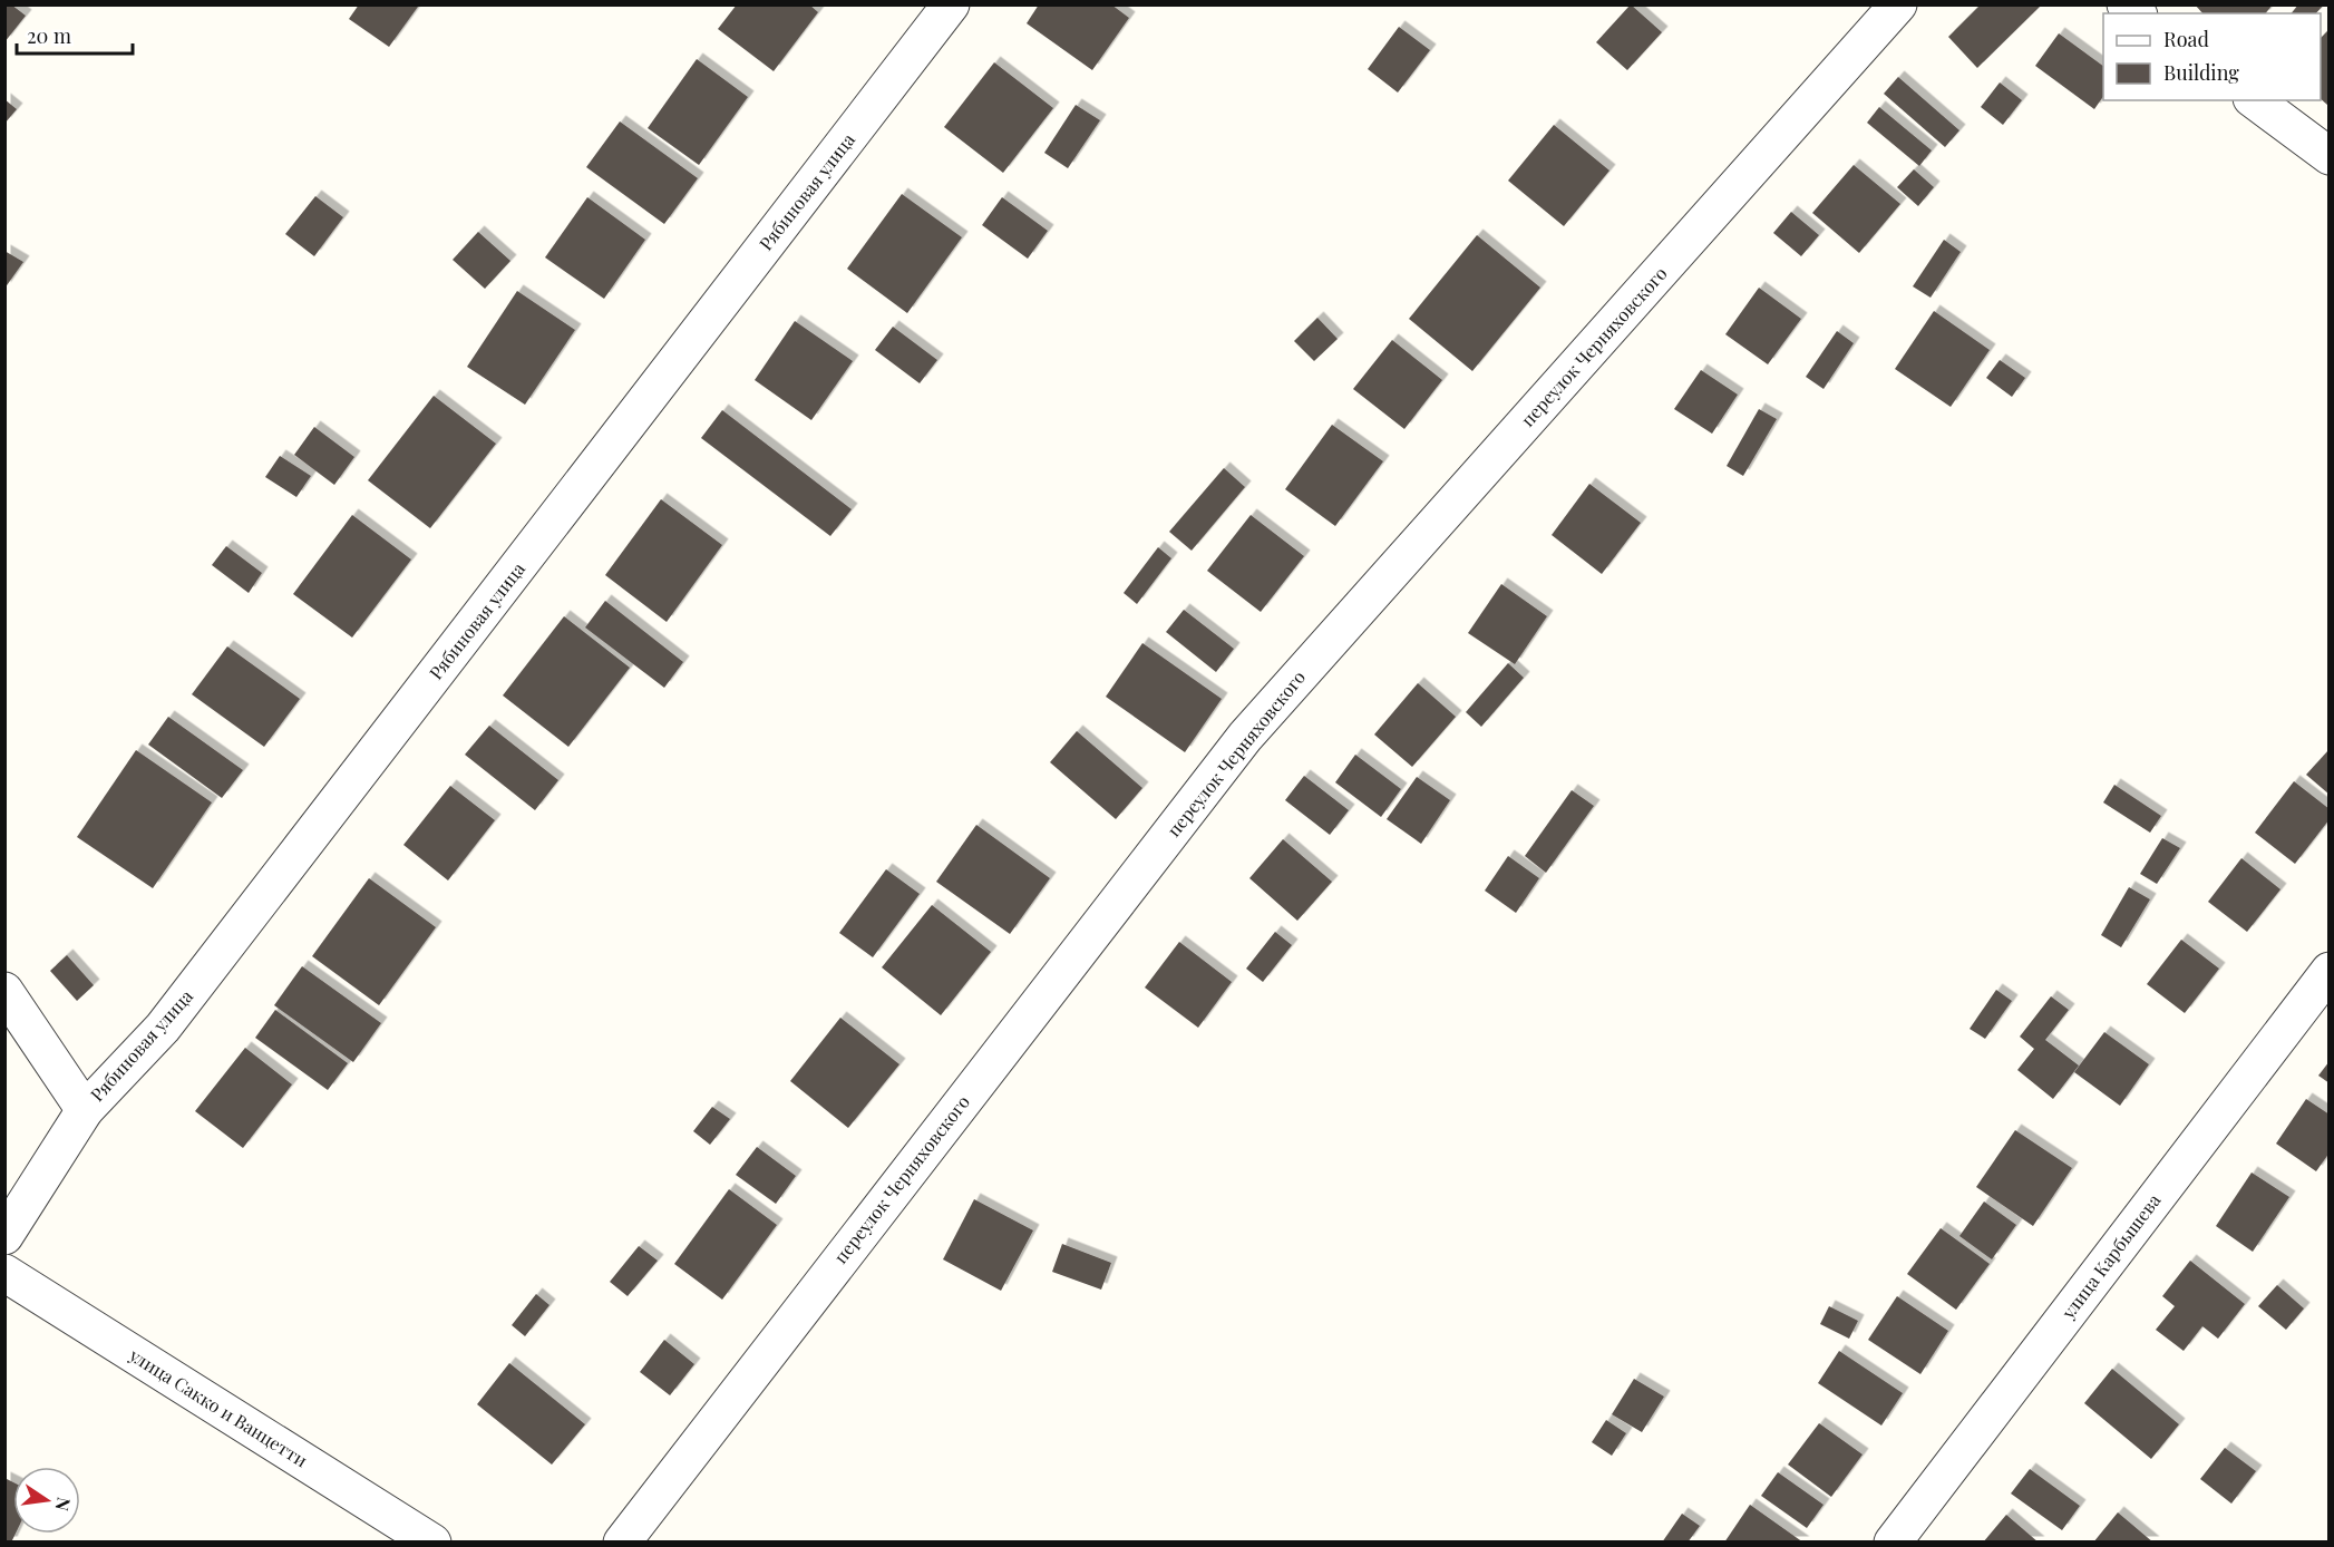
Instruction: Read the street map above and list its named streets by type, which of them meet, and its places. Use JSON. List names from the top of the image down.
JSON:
{
  "streets": {
    "street": [
      "Рябиновая улица",
      "переулок Черняховского",
      "улица Карбышева",
      "улица Сакко и Ванцетти"
    ]
  },
  "legend": ["Road", "Building"],
  "scale_bar": "20 m",
  "north": "right"
}
